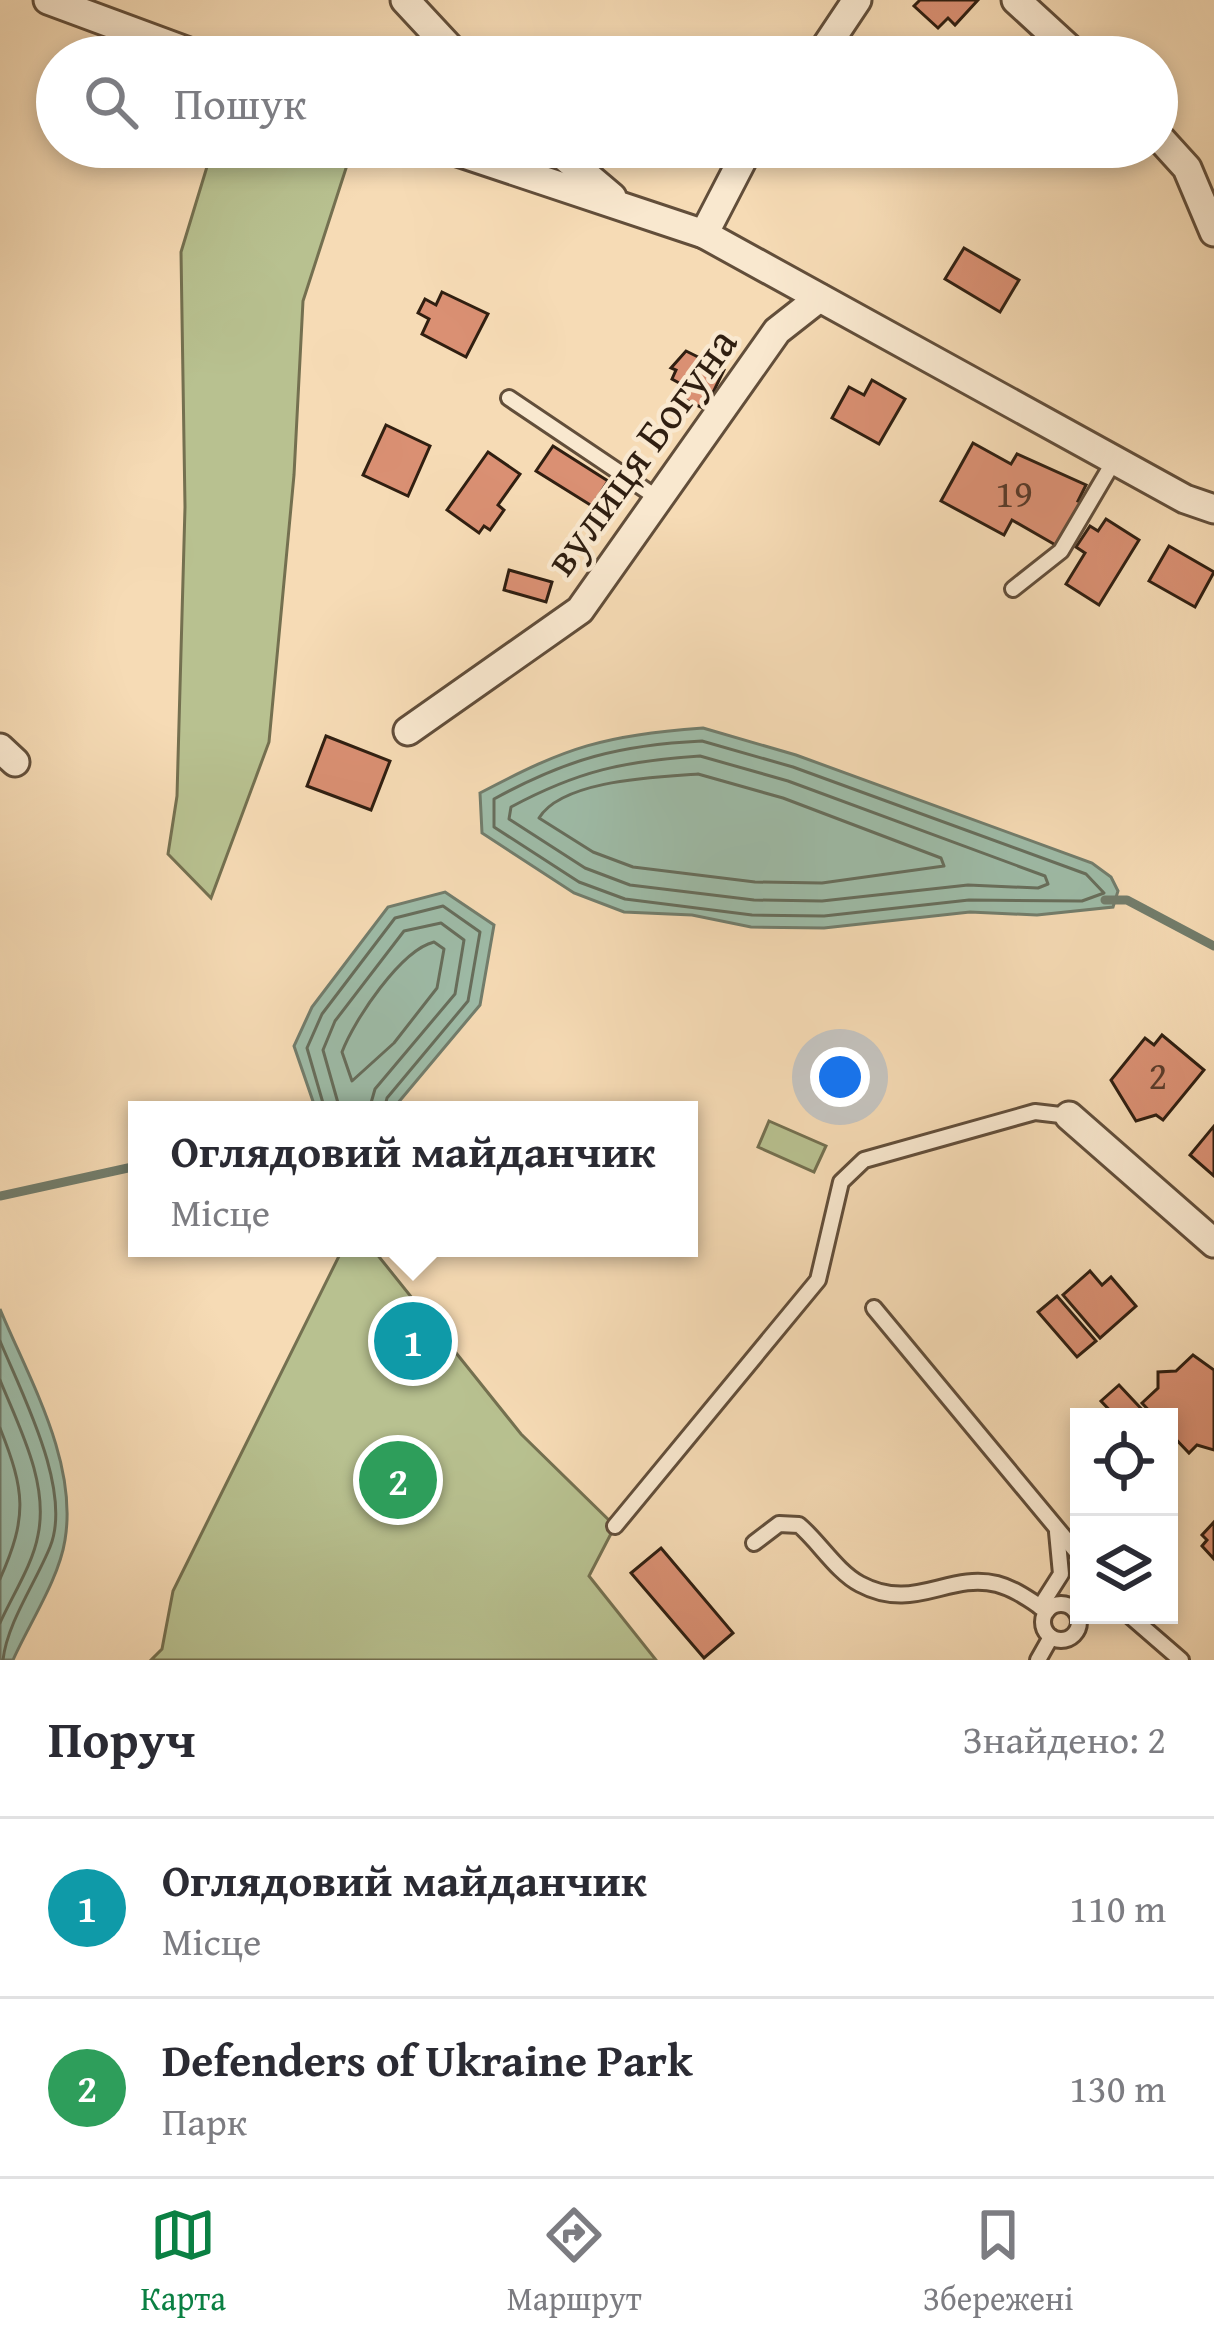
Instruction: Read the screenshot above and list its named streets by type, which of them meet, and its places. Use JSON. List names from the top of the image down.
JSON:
{
  "streets": {
    "street": ["вулиця Богуна"]
  },
  "house_numbers": ["19", "2"],
  "page": {
    "search": "Пошук",
    "popup": ["Оглядовий майданчик", "Місце"],
    "pins": ["1", "2"],
    "heading": ["Поруч", "Знайдено: 2"],
    "list": [
      {
        "mark": "1",
        "name": "Оглядовий майданчик",
        "note": "Місце",
        "value": "110 m"
      },
      {
        "mark": "2",
        "name": "Defenders of Ukraine Park",
        "note": "Парк",
        "value": "130 m"
      }
    ],
    "nav": ["Карта", "Маршрут", "Збережені"]
  }
}
